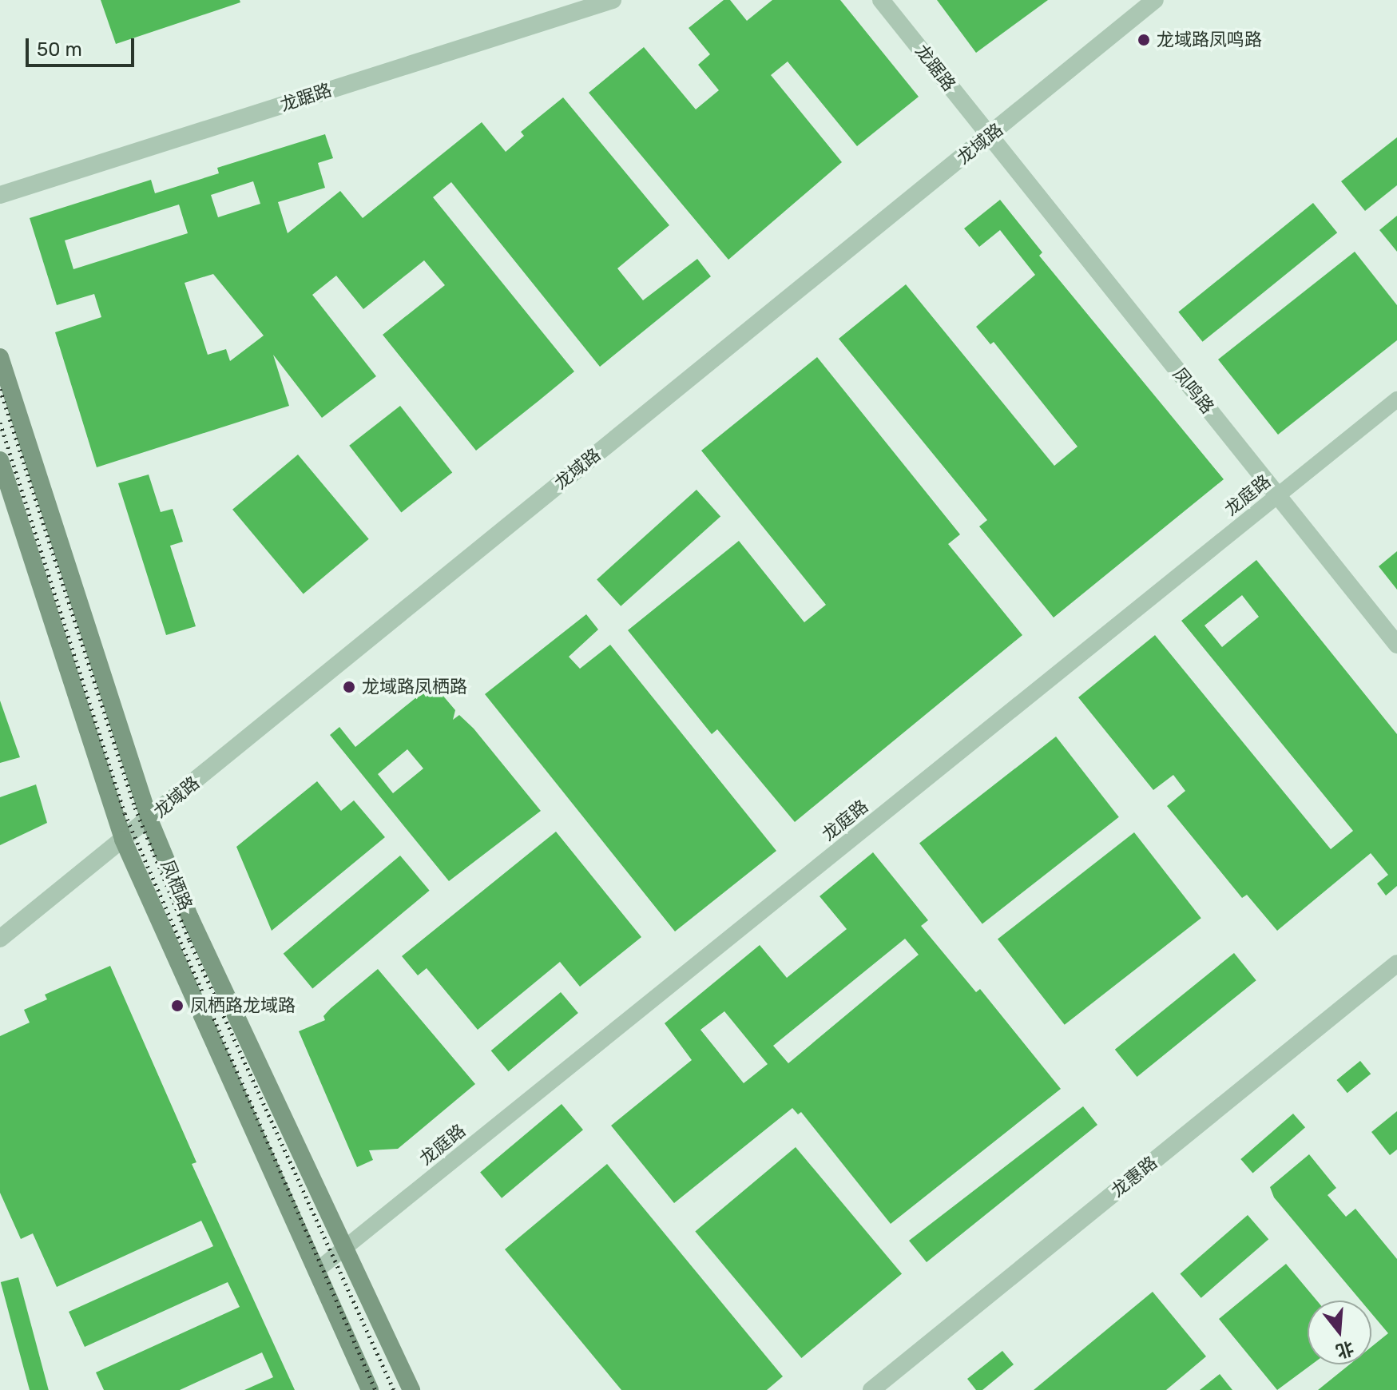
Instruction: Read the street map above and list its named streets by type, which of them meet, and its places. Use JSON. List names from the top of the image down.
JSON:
{
  "streets": {
    "main road": ["凤栖路"],
    "street": [
      "龙踞路",
      "龙域路",
      "凤鸣路",
      "龙庭路",
      "龙惠路"
    ]
  },
  "crossings": [
    ["龙踞路", "龙域路"],
    ["龙踞路", "凤鸣路"],
    ["龙域路", "凤鸣路"],
    ["龙域路", "凤栖路"],
    ["凤鸣路", "龙庭路"],
    ["龙庭路", "凤栖路"]
  ],
  "places": ["龙域路凤鸣路", "龙域路凤栖路", "凤栖路龙域路"],
  "scale_bar": "50 m",
  "north": "bottom"
}
